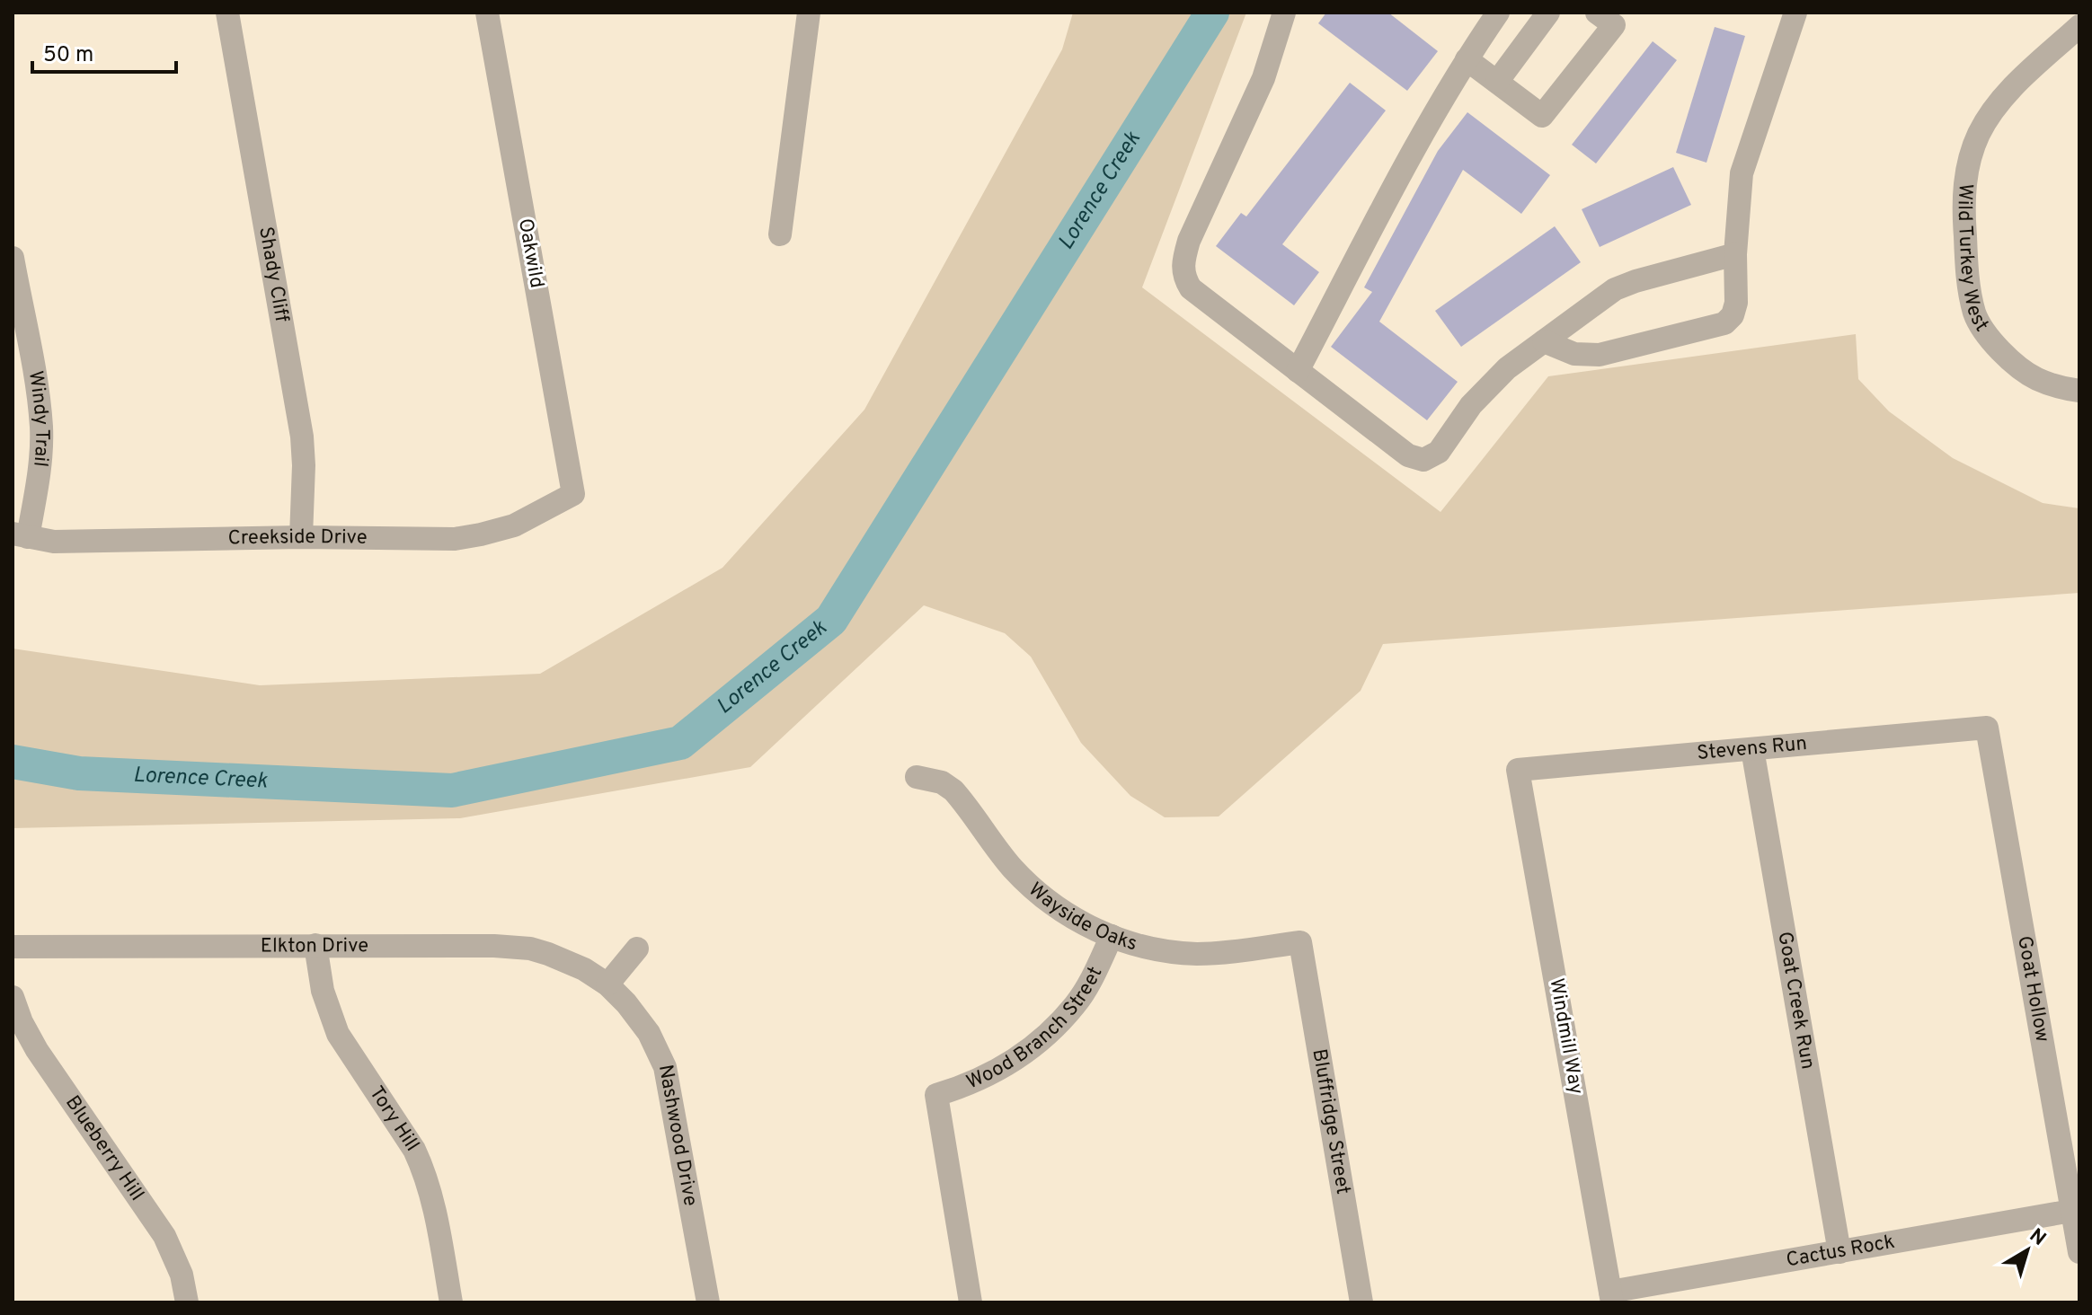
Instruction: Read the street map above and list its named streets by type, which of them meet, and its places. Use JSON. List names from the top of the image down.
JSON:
{
  "streets": {
    "street": [
      "Oakwild",
      "Wild Turkey West",
      "Shady Cliff",
      "Windy Trail",
      "Creekside Drive",
      "Stevens Run",
      "Wayside Oaks",
      "Elkton Drive",
      "Goat Hollow",
      "Goat Creek Run",
      "Wood Branch Street",
      "Windmill Way",
      "Tory Hill",
      "Bluffridge Street",
      "Nashwood Drive",
      "Blueberry Hill",
      "Cactus Rock"
    ]
  },
  "crossings": [
    ["Oakwild", "Creekside Drive"],
    ["Shady Cliff", "Creekside Drive"],
    ["Windy Trail", "Creekside Drive"],
    ["Stevens Run", "Goat Hollow"],
    ["Stevens Run", "Goat Creek Run"],
    ["Stevens Run", "Windmill Way"],
    ["Wayside Oaks", "Wood Branch Street"],
    ["Wayside Oaks", "Bluffridge Street"],
    ["Elkton Drive", "Tory Hill"],
    ["Elkton Drive", "Nashwood Drive"],
    ["Goat Hollow", "Cactus Rock"],
    ["Goat Creek Run", "Cactus Rock"],
    ["Windmill Way", "Cactus Rock"]
  ],
  "water": ["Lorence Creek"],
  "scale_bar": "50 m",
  "north": "top right"
}
